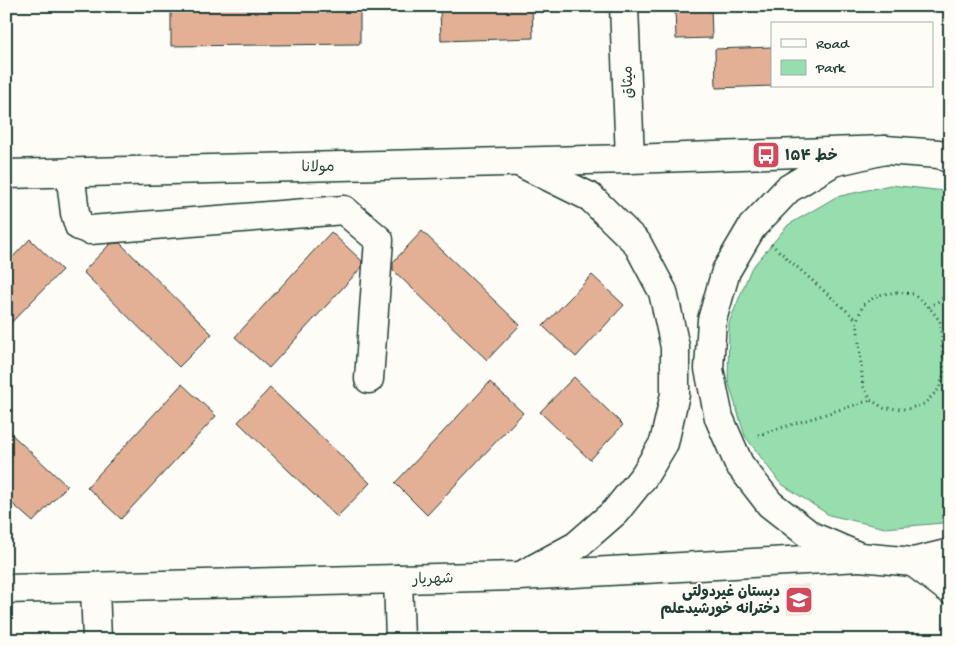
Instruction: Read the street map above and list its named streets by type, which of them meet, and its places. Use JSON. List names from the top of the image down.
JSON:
{
  "streets": {
    "main road": ["میثاق", "مولانا", "شهریار"]
  },
  "crossings": [
    ["میثاق", "مولانا"]
  ],
  "places": {
    "bus stop": ["خط ۱۵۴"],
    "school or university": ["دبستان غیردولتی دخترانه خورشیدعلم"]
  },
  "legend": ["Road", "Park"]
}
